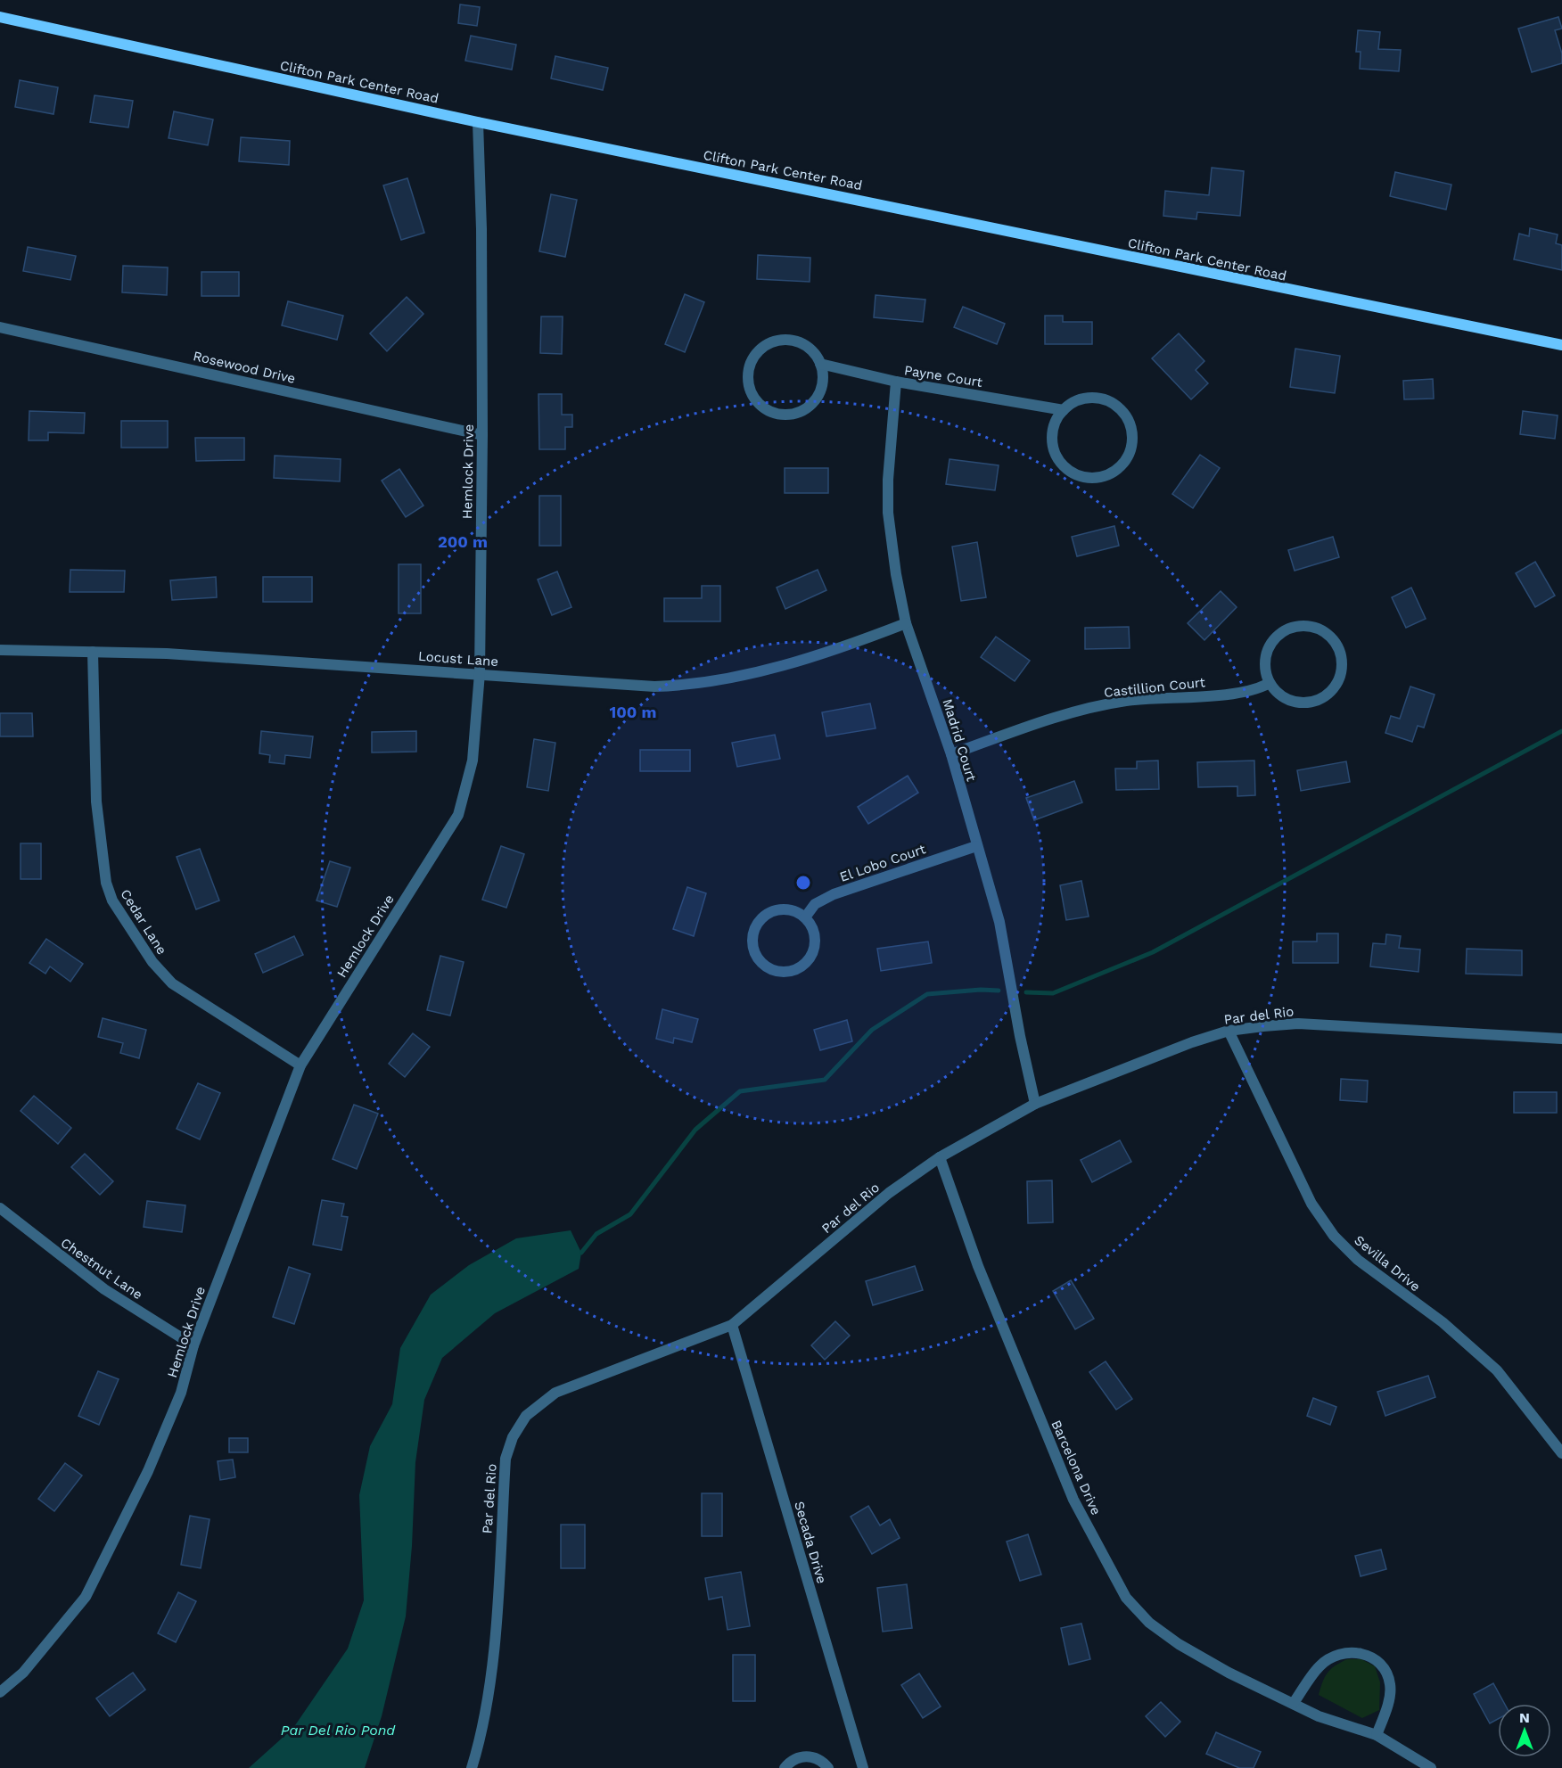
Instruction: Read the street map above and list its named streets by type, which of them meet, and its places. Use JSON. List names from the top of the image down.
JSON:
{
  "streets": {
    "street": [
      "Clifton Park Center Road",
      "Rosewood Drive",
      "Payne Court",
      "Hemlock Drive",
      "Locust Lane",
      "Castillion Court",
      "Madrid Court",
      "El Lobo Court",
      "Cedar Lane",
      "Par del Rio",
      "Sevilla Drive",
      "Chestnut Lane",
      "Barcelona Drive",
      "Secada Drive"
    ]
  },
  "crossings": [
    ["Clifton Park Center Road", "Hemlock Drive"],
    ["Rosewood Drive", "Hemlock Drive"],
    ["Payne Court", "Madrid Court"],
    ["Hemlock Drive", "Locust Lane"],
    ["Hemlock Drive", "Cedar Lane"],
    ["Hemlock Drive", "Chestnut Lane"],
    ["Locust Lane", "Madrid Court"],
    ["Locust Lane", "Cedar Lane"],
    ["Castillion Court", "Madrid Court"],
    ["Madrid Court", "El Lobo Court"],
    ["Madrid Court", "Par del Rio"],
    ["Par del Rio", "Sevilla Drive"],
    ["Par del Rio", "Barcelona Drive"],
    ["Par del Rio", "Secada Drive"]
  ],
  "water": ["Par Del Rio Pond"],
  "north": "top",
  "rings": ["200 m", "100 m"]
}
